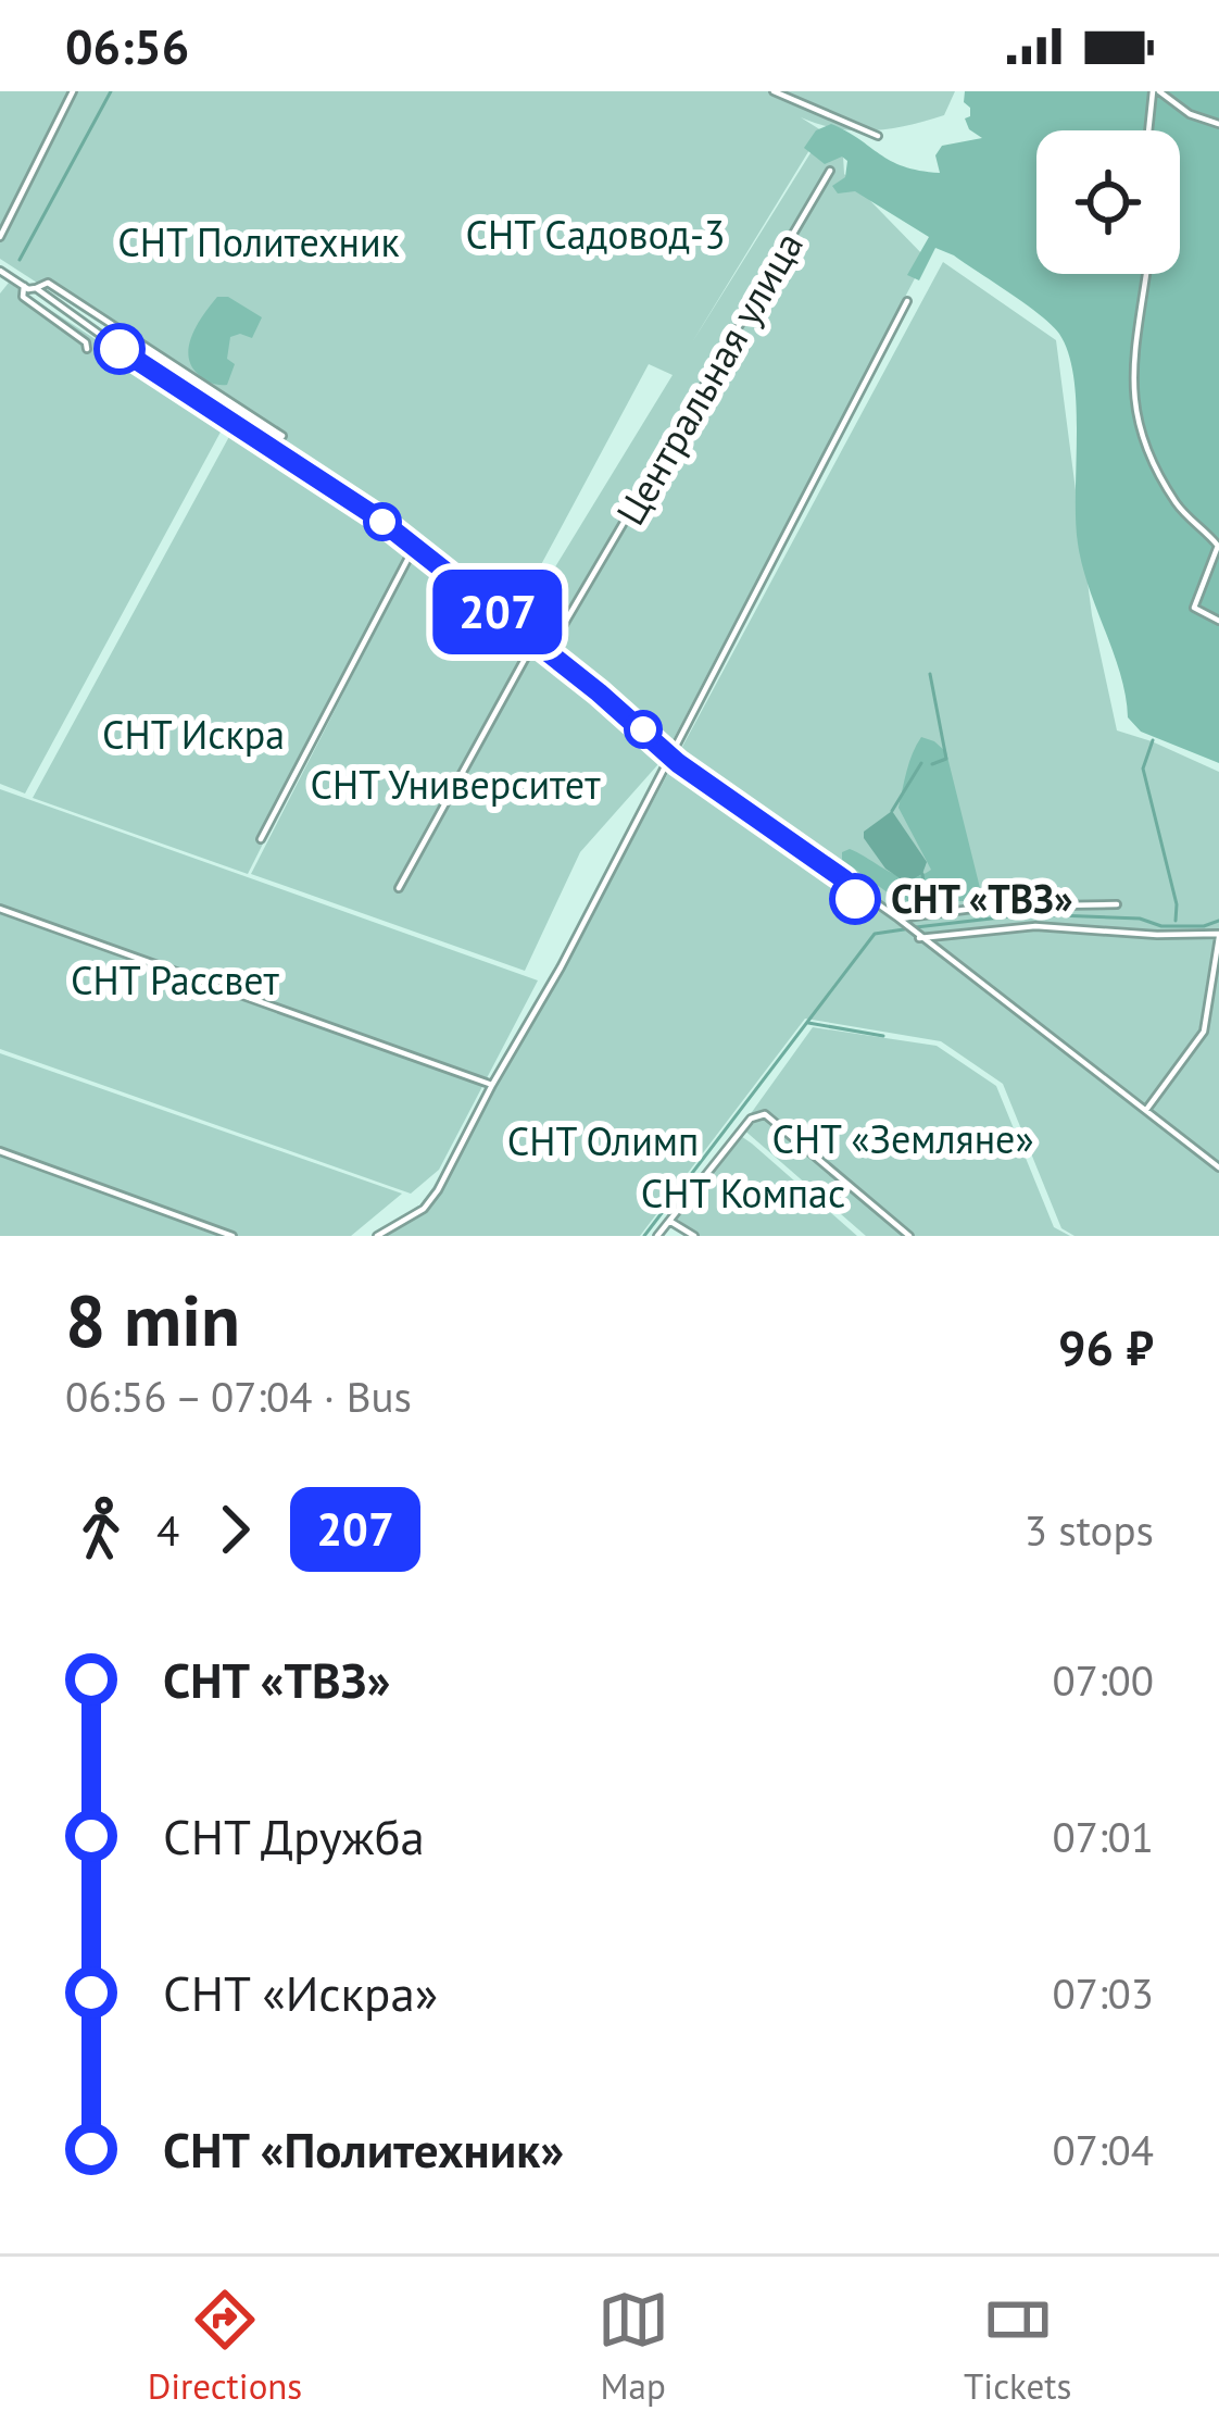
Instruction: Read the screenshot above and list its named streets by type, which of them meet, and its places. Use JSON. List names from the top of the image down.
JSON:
{
  "streets": {
    "street": ["Центральная улица"]
  },
  "parks": [
    "СНТ Садовод-3",
    "СНТ Политехник",
    "СНТ Искра",
    "СНТ Университет",
    "СНТ Рассвет",
    "СНТ «Земляне»",
    "СНТ Олимп",
    "СНТ Компас"
  ],
  "places": ["СНТ «ТВЗ»"],
  "lines": ["bus line 207"],
  "page": {
    "status": "06:56",
    "on_map": "207",
    "heading": ["8 min", "06:56 – 07:04 · Bus", "96 ₽"],
    "legs": ["4", "207", "3 stops"],
    "list": [
      {
        "name": "СНТ «ТВЗ»",
        "value": "07:00"
      },
      {
        "name": "СНТ Дружба",
        "value": "07:01"
      },
      {
        "name": "СНТ «Искра»",
        "value": "07:03"
      },
      {
        "name": "СНТ «Политехник»",
        "value": "07:04"
      }
    ],
    "tabs": ["Directions", "Map", "Tickets"]
  }
}
